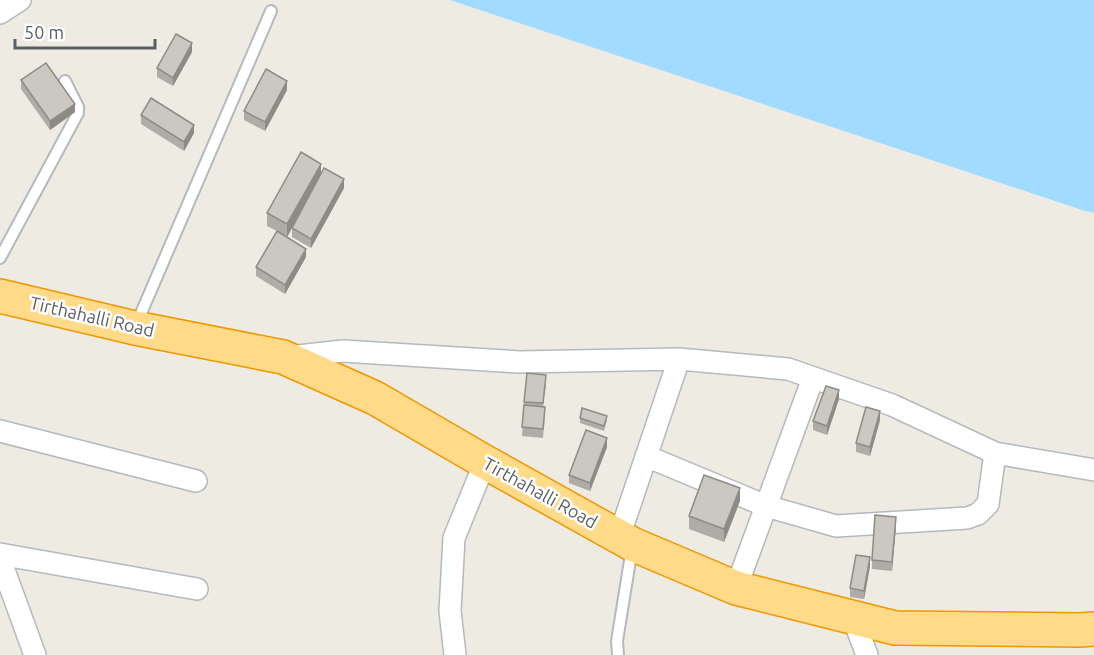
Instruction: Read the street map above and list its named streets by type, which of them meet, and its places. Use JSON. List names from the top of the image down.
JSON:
{
  "streets": {
    "highway": ["Tirthahalli Road"]
  },
  "scale_bar": "50 m"
}
